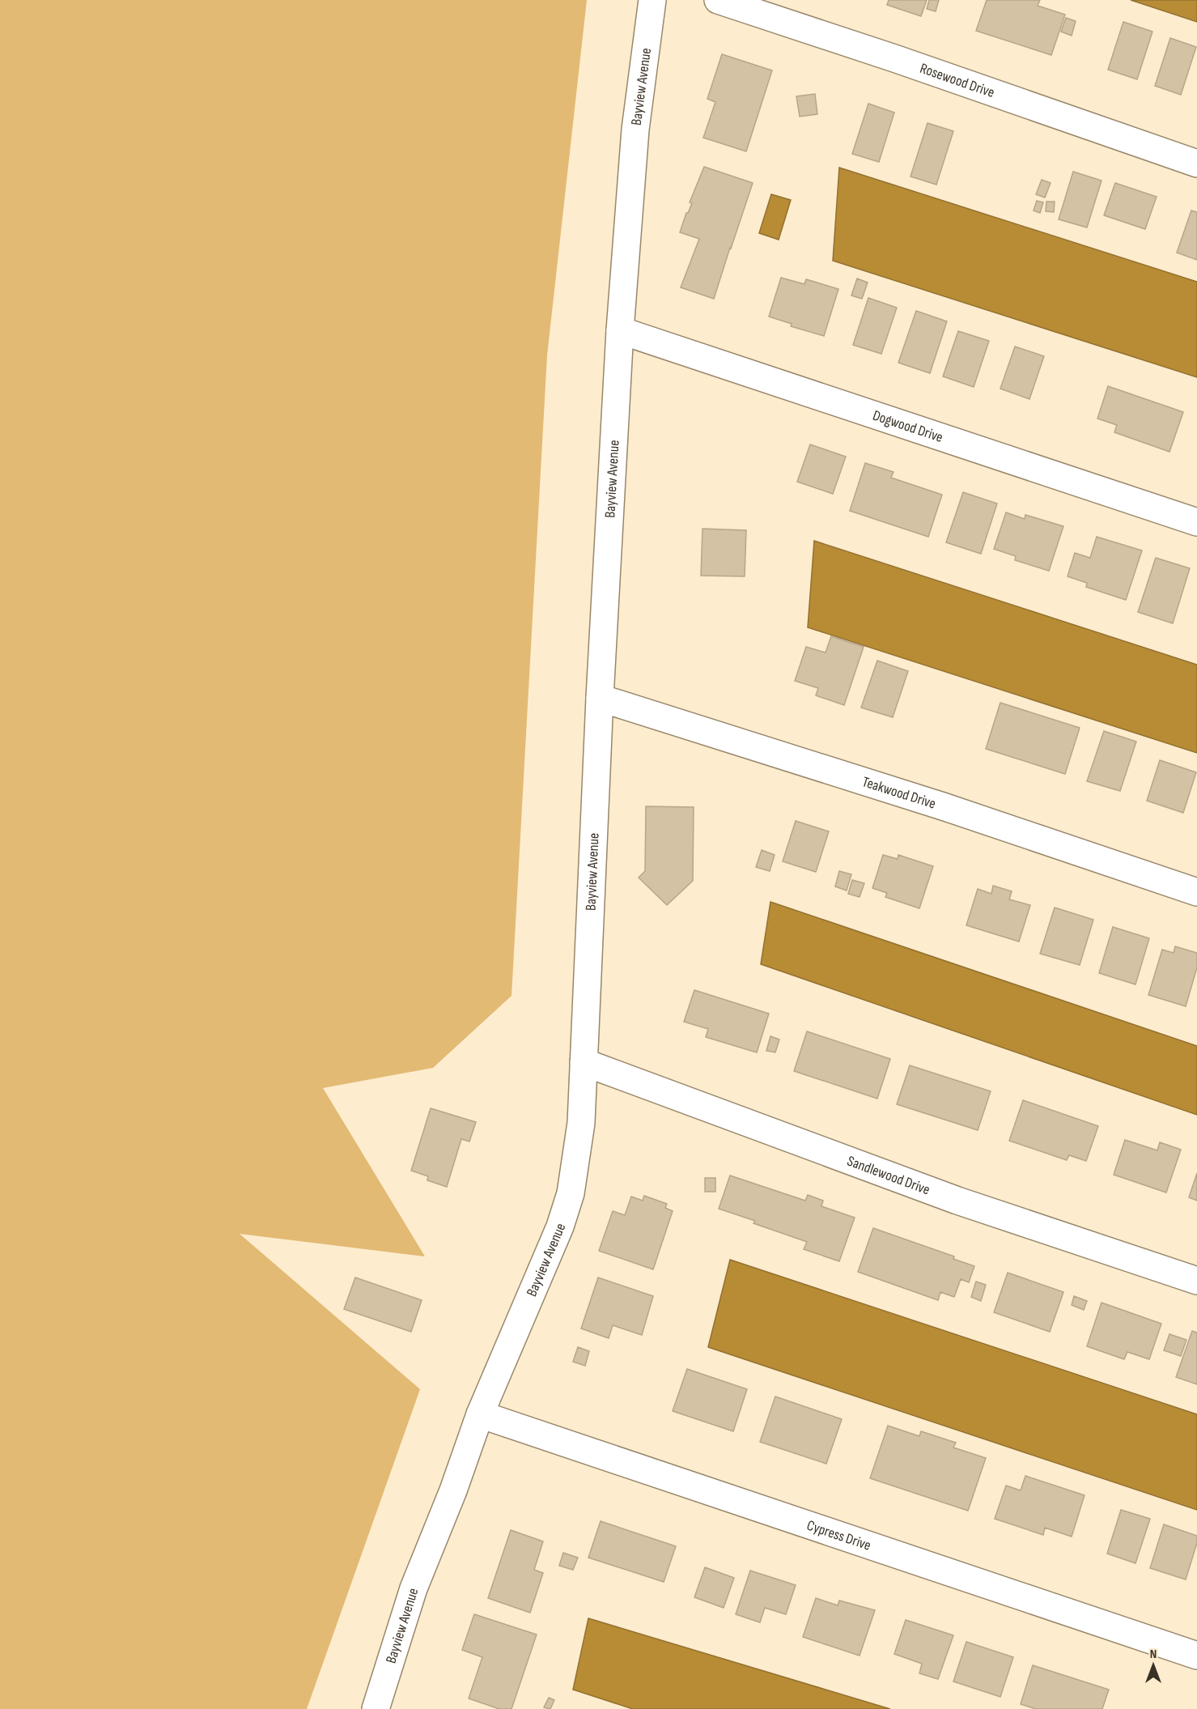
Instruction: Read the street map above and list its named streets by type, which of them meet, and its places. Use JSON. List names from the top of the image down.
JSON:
{
  "streets": {
    "street": [
      "Rosewood Drive",
      "Bayview Avenue",
      "Dogwood Drive",
      "Teakwood Drive",
      "Sandlewood Drive",
      "Cypress Drive"
    ]
  },
  "crossings": [
    ["Bayview Avenue", "Dogwood Drive"],
    ["Bayview Avenue", "Teakwood Drive"],
    ["Bayview Avenue", "Sandlewood Drive"],
    ["Bayview Avenue", "Cypress Drive"]
  ],
  "north": "top"
}
